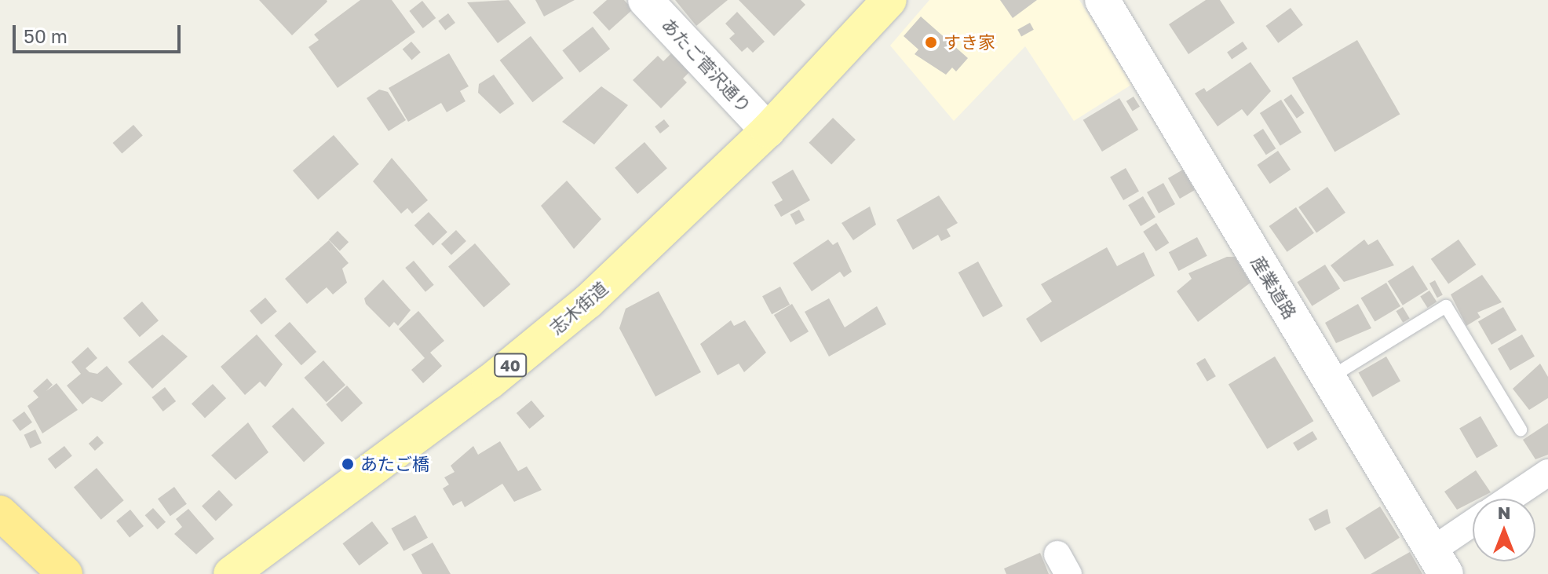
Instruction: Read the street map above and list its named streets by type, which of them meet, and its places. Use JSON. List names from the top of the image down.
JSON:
{
  "streets": {
    "main road": ["志木街道", "40"],
    "street": ["あたご菅沢通り", "産業道路"]
  },
  "crossings": [
    ["あたご菅沢通り", "志木街道"]
  ],
  "places": ["すき家", "あたご橋"],
  "scale_bar": "50 m",
  "north": "top"
}
